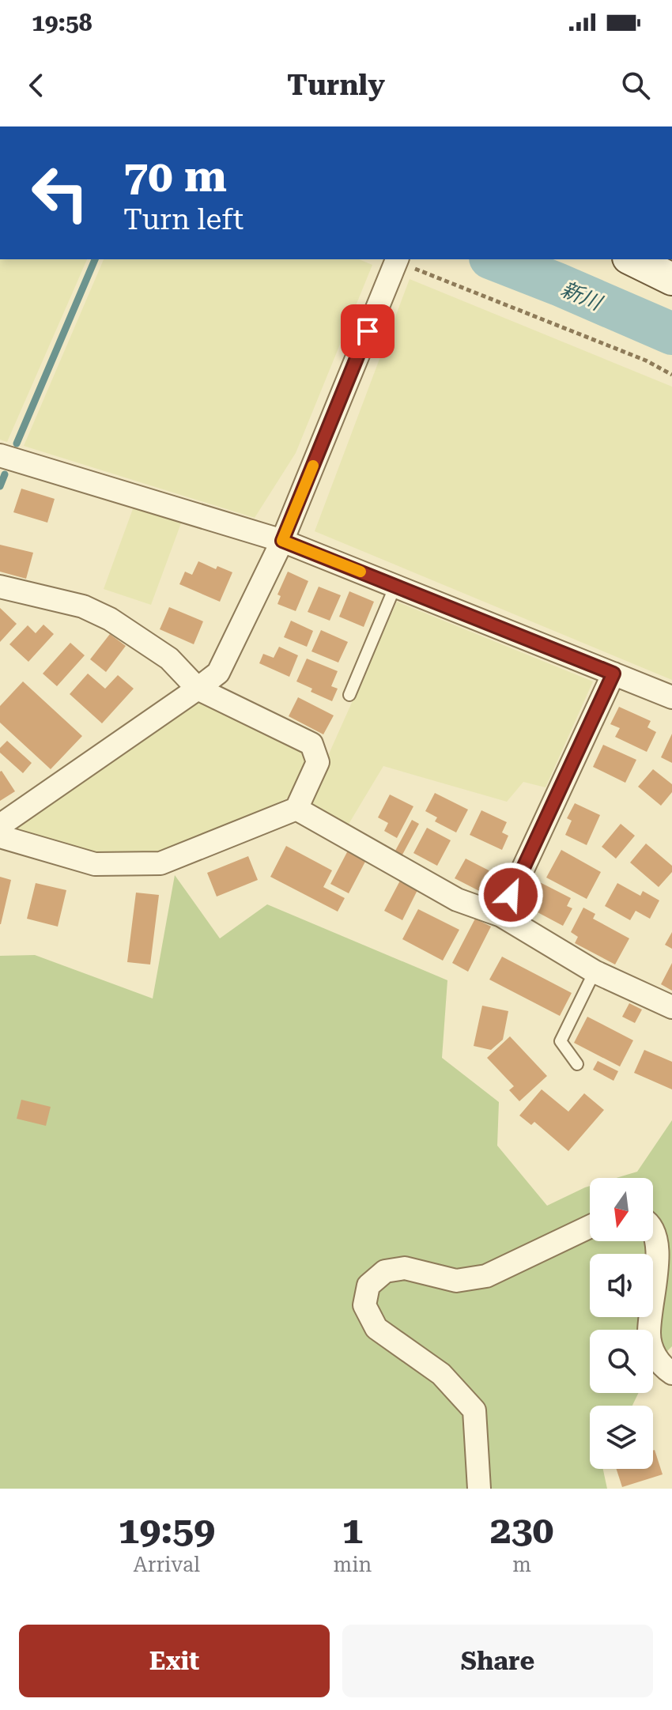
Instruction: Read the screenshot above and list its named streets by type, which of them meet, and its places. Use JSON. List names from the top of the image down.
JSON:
{
  "water": ["新川"],
  "north": "bottom",
  "page": {
    "status": "19:58",
    "header": "Turnly",
    "turn": ["70 m", "Turn left"],
    "eta": [
      "19:59",
      "Arrival",
      "1",
      "min",
      "230",
      "m"
    ],
    "buttons": ["Exit", "Share"]
  }
}
